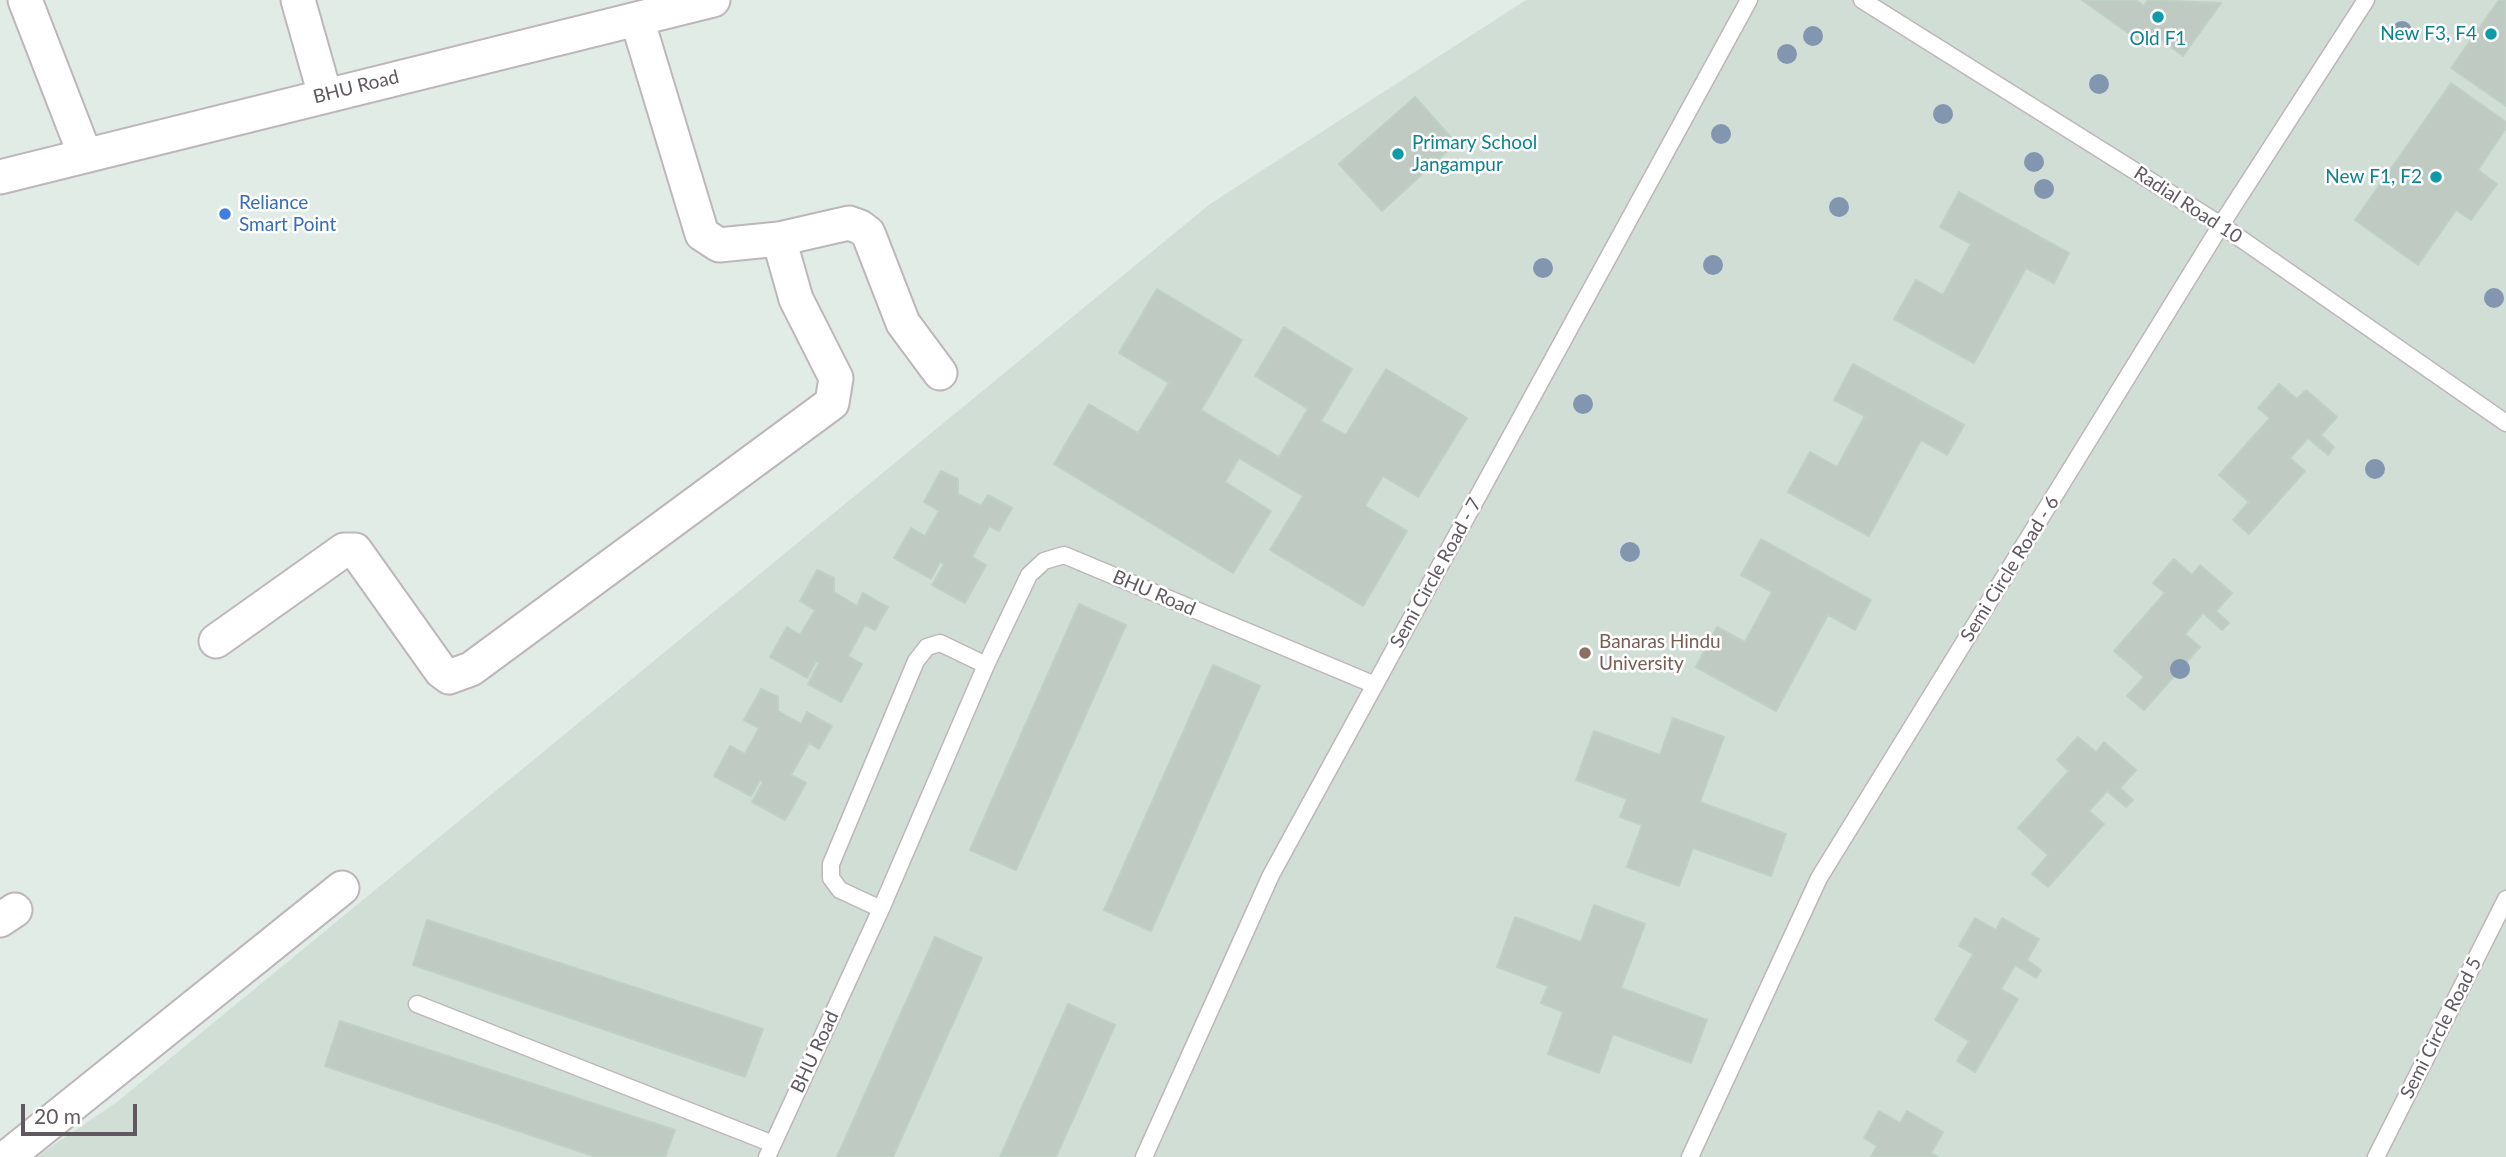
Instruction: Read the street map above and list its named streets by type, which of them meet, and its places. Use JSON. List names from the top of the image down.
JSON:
{
  "streets": {
    "street": ["BHU Road"],
    "lane": [
      "Radial Road 10",
      "Semi Circle Road - 6",
      "Semi Circle Road - 7",
      "Semi Circle Road 5"
    ]
  },
  "crossings": [
    ["BHU Road", "Semi Circle Road - 7"],
    ["Radial Road 10", "Semi Circle Road - 6"]
  ],
  "places": [
    "Old F1",
    "New F3, F4",
    "Primary School Jangampur",
    "New F1, F2",
    "Reliance Smart Point",
    "Banaras Hindu University"
  ],
  "scale_bar": "20 m"
}
